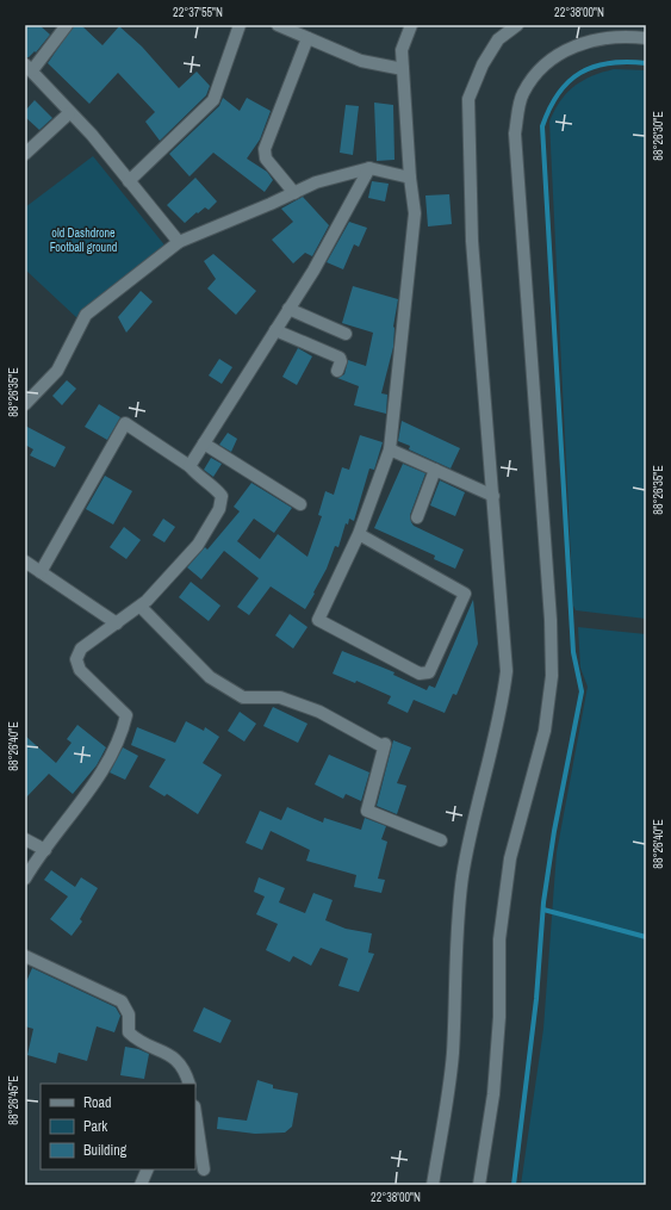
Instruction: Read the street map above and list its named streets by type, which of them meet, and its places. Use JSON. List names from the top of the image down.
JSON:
{
  "parks": ["old Dashdrone Football ground"],
  "legend": ["Road", "Park", "Building"],
  "coordinates": [
    "22°37'55\"N",
    "22°38'00\"N",
    "88°26'30\"E",
    "88°26'35\"E",
    "88°26'40\"E",
    "88°26'45\"E"
  ]
}
